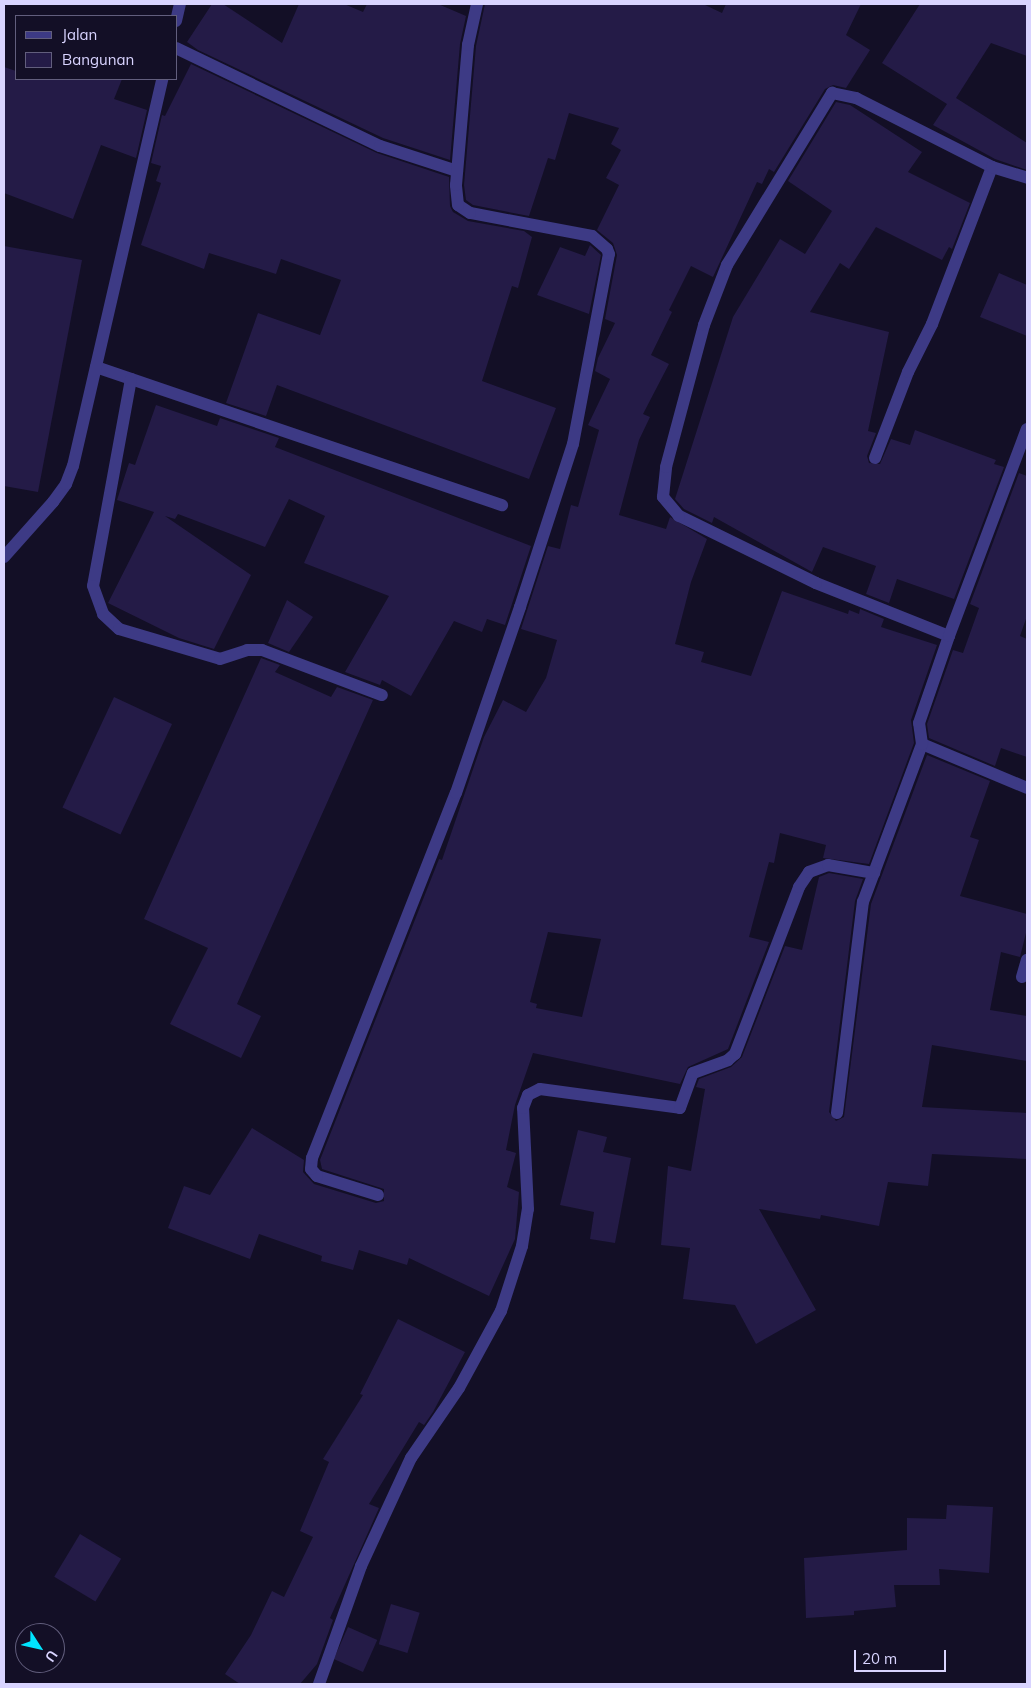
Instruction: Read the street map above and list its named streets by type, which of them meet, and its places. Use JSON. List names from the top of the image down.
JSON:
{
  "legend": ["Jalan", "Bangunan"],
  "scale_bar": "20 m",
  "north": "bottom right"
}
